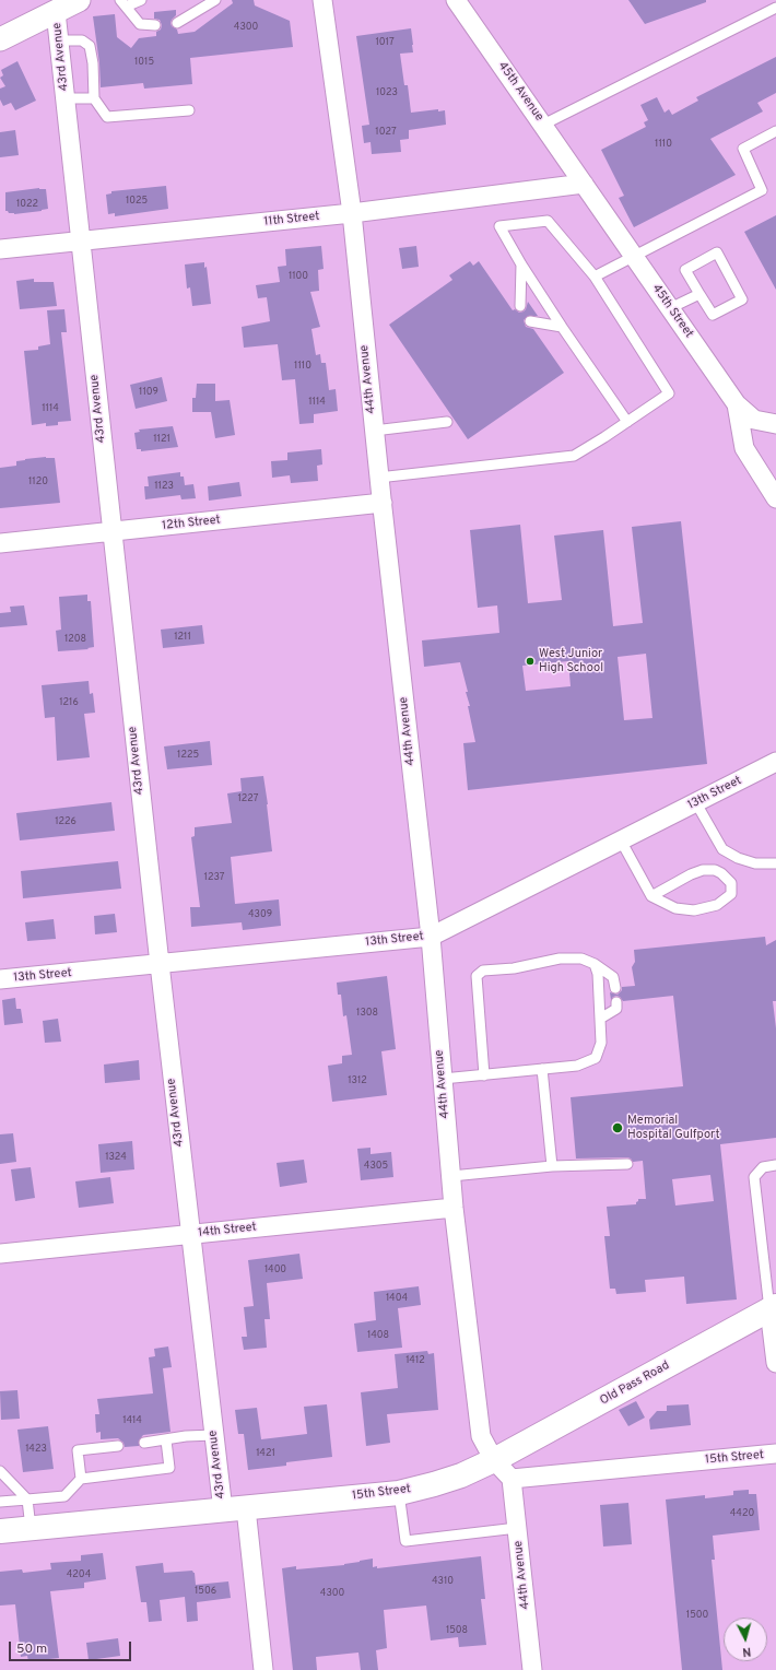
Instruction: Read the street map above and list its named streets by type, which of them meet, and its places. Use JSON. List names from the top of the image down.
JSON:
{
  "streets": {
    "main road": ["Old Pass Road", "15th Street"],
    "street": [
      "43rd Avenue",
      "45th Avenue",
      "11th Street",
      "45th Street",
      "44th Avenue",
      "12th Street",
      "13th Street",
      "14th Street"
    ]
  },
  "crossings": [
    ["43rd Avenue", "11th Street"],
    ["43rd Avenue", "12th Street"],
    ["43rd Avenue", "13th Street"],
    ["43rd Avenue", "14th Street"],
    ["43rd Avenue", "15th Street"],
    ["45th Avenue", "11th Street"],
    ["45th Avenue", "45th Street"],
    ["11th Street", "45th Street"],
    ["11th Street", "44th Avenue"],
    ["44th Avenue", "12th Street"],
    ["44th Avenue", "13th Street"],
    ["44th Avenue", "14th Street"],
    ["44th Avenue", "Old Pass Road"],
    ["44th Avenue", "15th Street"],
    ["Old Pass Road", "15th Street"]
  ],
  "places": ["West Junior High School", "Memorial Hospital Gulfport"],
  "house_numbers": [
    "4300",
    "1017",
    "1015",
    "1023",
    "1027",
    "1110",
    "1025",
    "1022",
    "1100",
    "1110",
    "1109",
    "1114",
    "1114",
    "1121",
    "1120",
    "1123",
    "1211",
    "1208",
    "1216",
    "1225",
    "1227",
    "1226",
    "1237",
    "4309",
    "1308",
    "1312",
    "1324",
    "4305",
    "1400",
    "1404",
    "1408",
    "1412",
    "1414",
    "1423",
    "1421",
    "4420",
    "4204",
    "4310",
    "1506",
    "4300",
    "1500",
    "1508"
  ],
  "scale_bar": "50 m",
  "north": "bottom"
}
